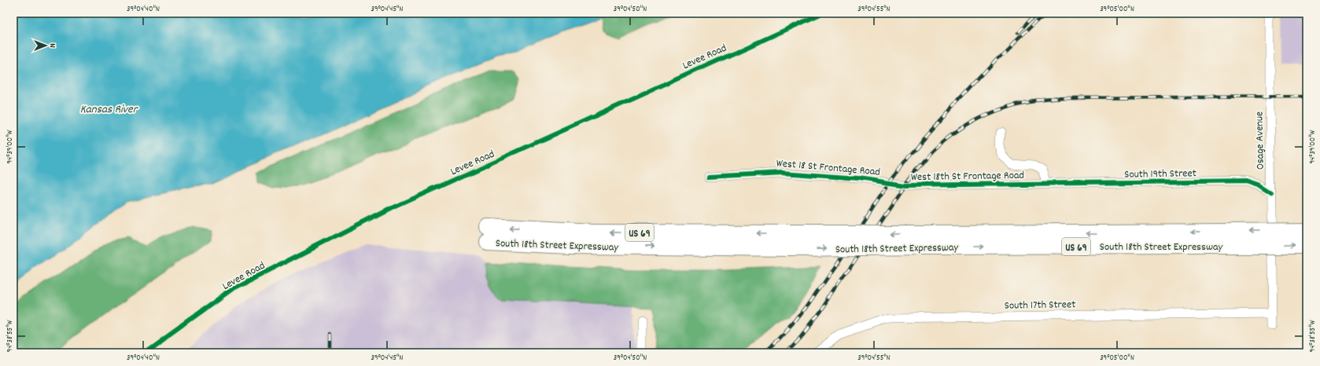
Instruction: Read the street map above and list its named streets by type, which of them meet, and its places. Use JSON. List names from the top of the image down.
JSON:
{
  "streets": {
    "highway": ["US 69", "South 18th Street Expressway"],
    "street": [
      "Osage Avenue",
      "West 18 St Frontage Road",
      "South 19th Street",
      "West 18th St Frontage Road",
      "South 17th Street"
    ],
    "cycle path": ["Levee Road"]
  },
  "crossings": [
    ["Osage Avenue", "South 19th Street"],
    ["Osage Avenue", "South 17th Street"],
    ["West 18 St Frontage Road", "West 18th St Frontage Road"],
    ["South 19th Street", "West 18th St Frontage Road"]
  ],
  "water": ["Kansas River"],
  "north": "right",
  "coordinates": [
    "39°04'40\"N",
    "39°04'45\"N",
    "39°04'50\"N",
    "39°04'55\"N",
    "39°05'00\"N",
    "94°39'00\"W",
    "94°38'55\"W"
  ]
}
